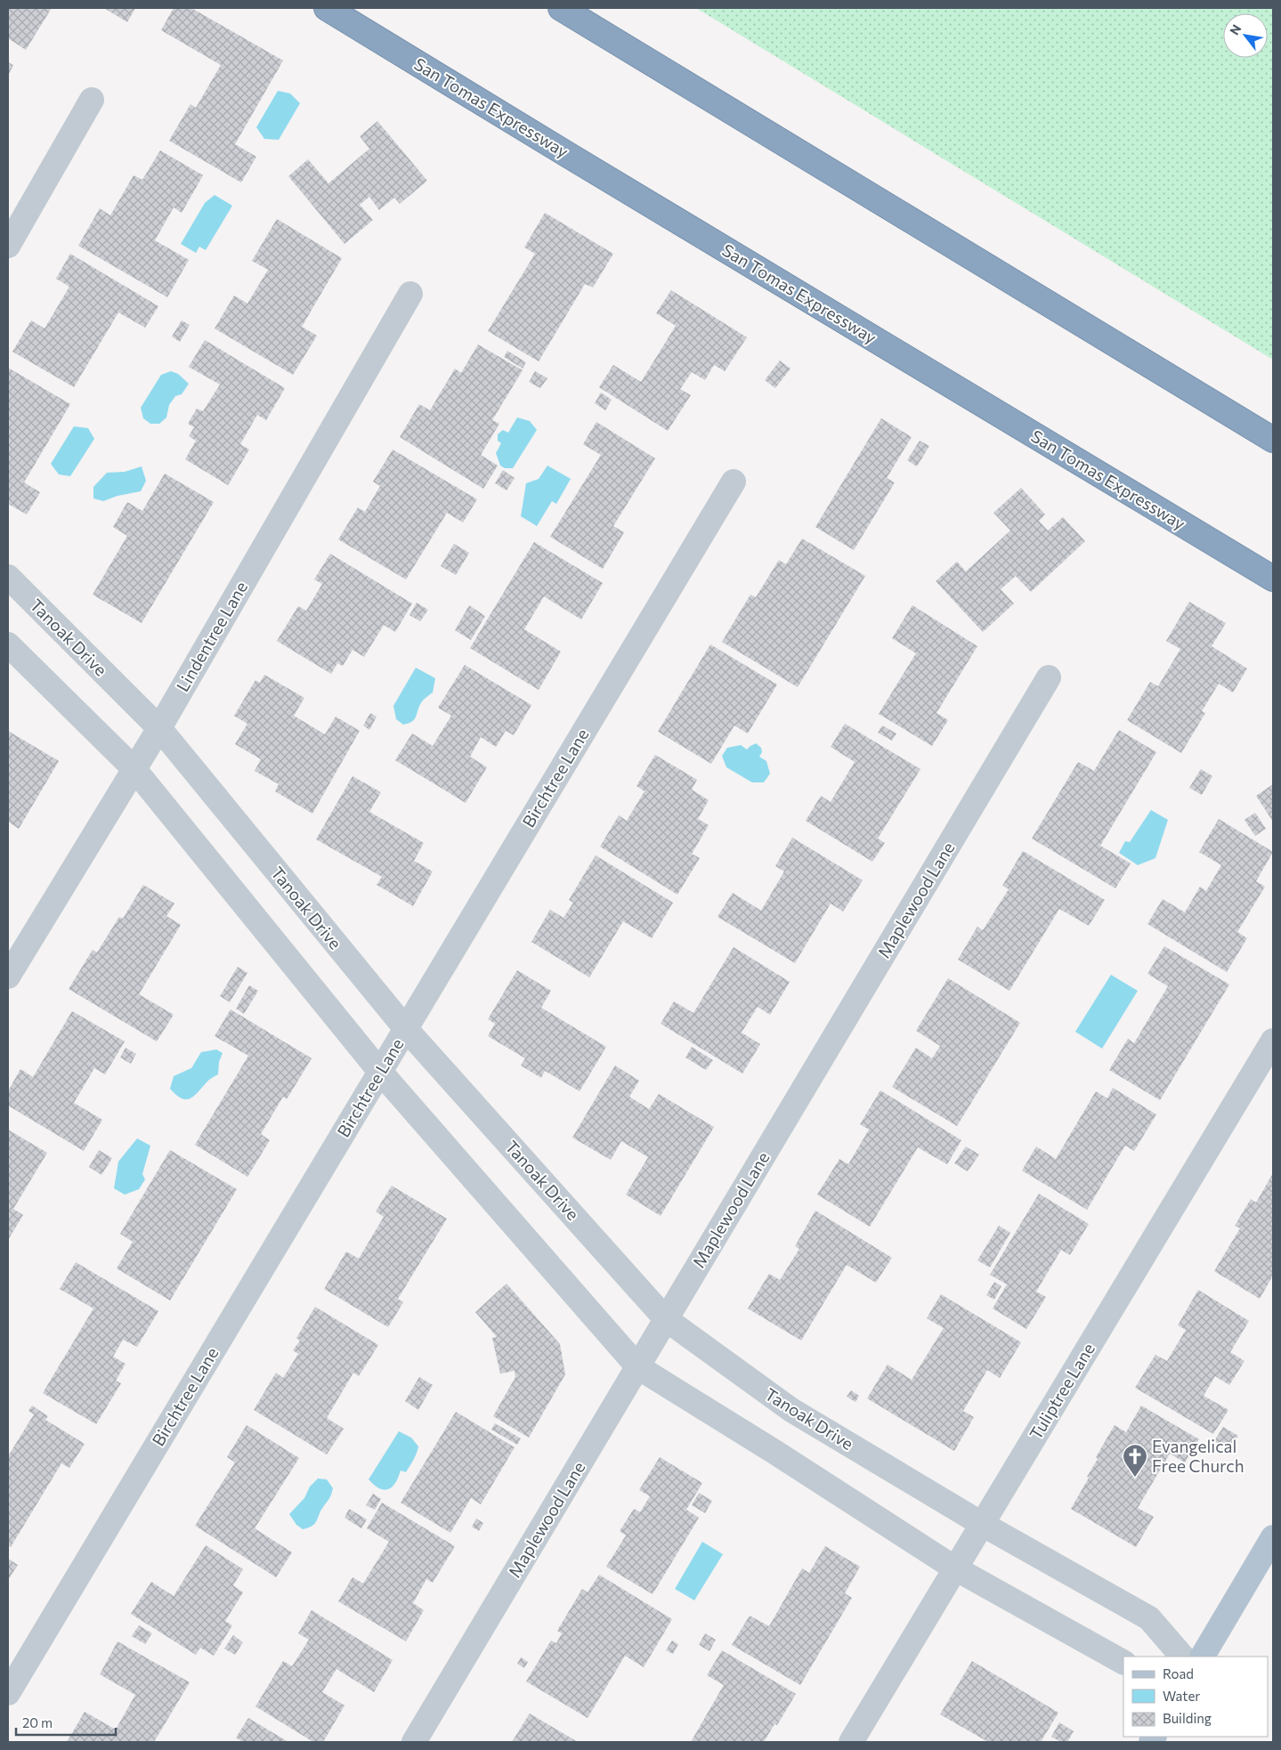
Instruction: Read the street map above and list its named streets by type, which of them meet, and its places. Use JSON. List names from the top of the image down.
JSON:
{
  "streets": {
    "highway": ["San Tomas Expressway"],
    "street": [
      "Lindentree Lane",
      "Tanoak Drive",
      "Birchtree Lane",
      "Maplewood Lane",
      "Tuliptree Lane"
    ]
  },
  "crossings": [
    ["Lindentree Lane", "Tanoak Drive"],
    ["Tanoak Drive", "Birchtree Lane"],
    ["Tanoak Drive", "Maplewood Lane"],
    ["Tanoak Drive", "Tuliptree Lane"]
  ],
  "places": {
    "church": ["Evangelical Free Church"]
  },
  "legend": ["Road", "Water", "Building"],
  "scale_bar": "20 m",
  "north": "top left"
}
